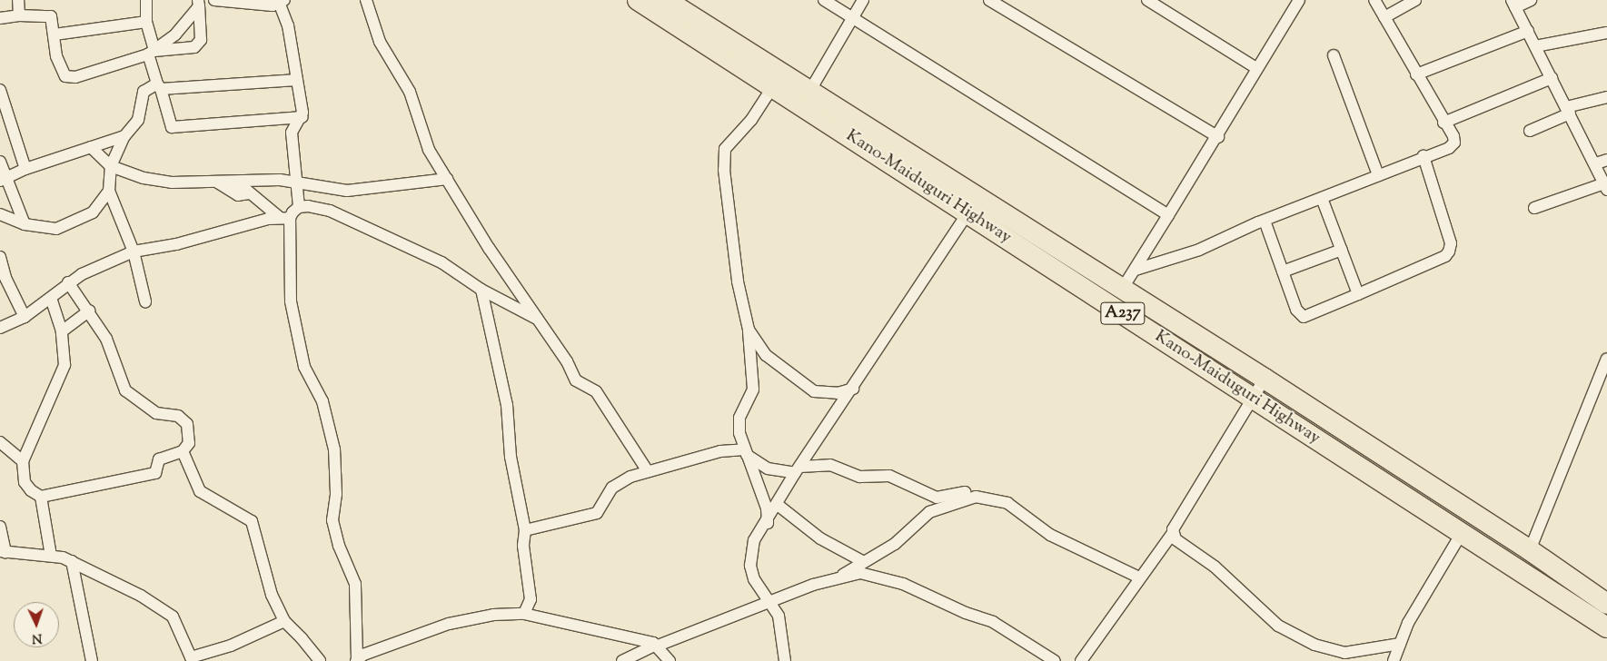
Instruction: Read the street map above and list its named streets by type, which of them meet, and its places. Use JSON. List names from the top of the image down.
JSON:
{
  "streets": {
    "highway": ["Kano-Maiduguri Highway", "A237"]
  },
  "north": "bottom"
}
